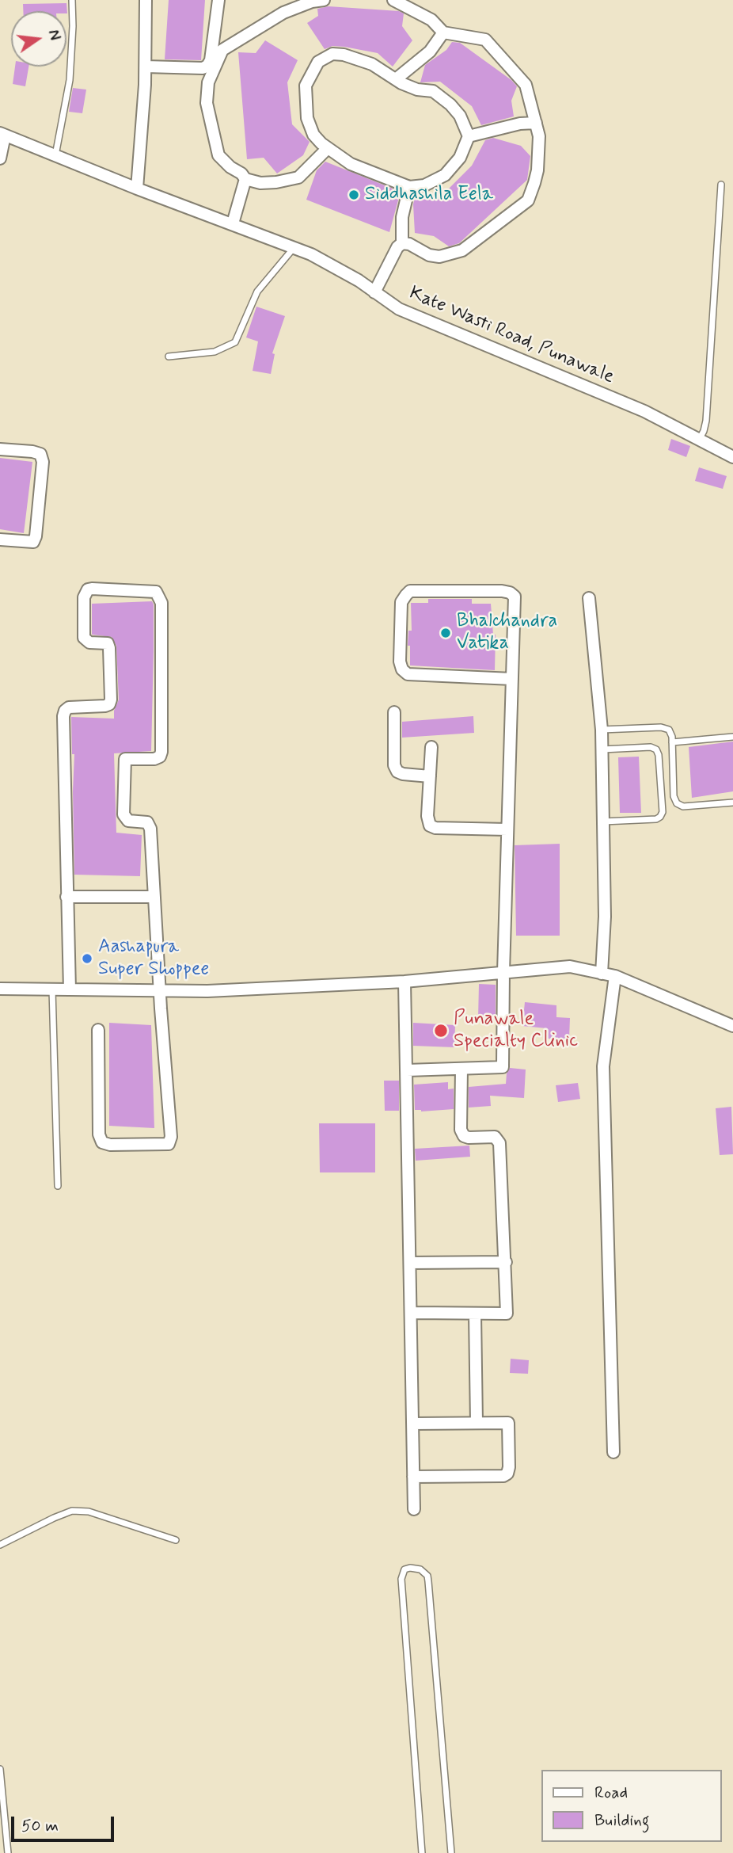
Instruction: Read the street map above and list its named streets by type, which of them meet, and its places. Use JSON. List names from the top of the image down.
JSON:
{
  "streets": {
    "street": ["Kate Wasti Road, Punawale"]
  },
  "places": [
    "Siddhashila Eela",
    "Bhalchandra Vatika",
    "Aashapura Super Shoppee",
    "Punawale Specialty Clinic"
  ],
  "legend": ["Road", "Building"],
  "scale_bar": "50 m",
  "north": "right"
}
